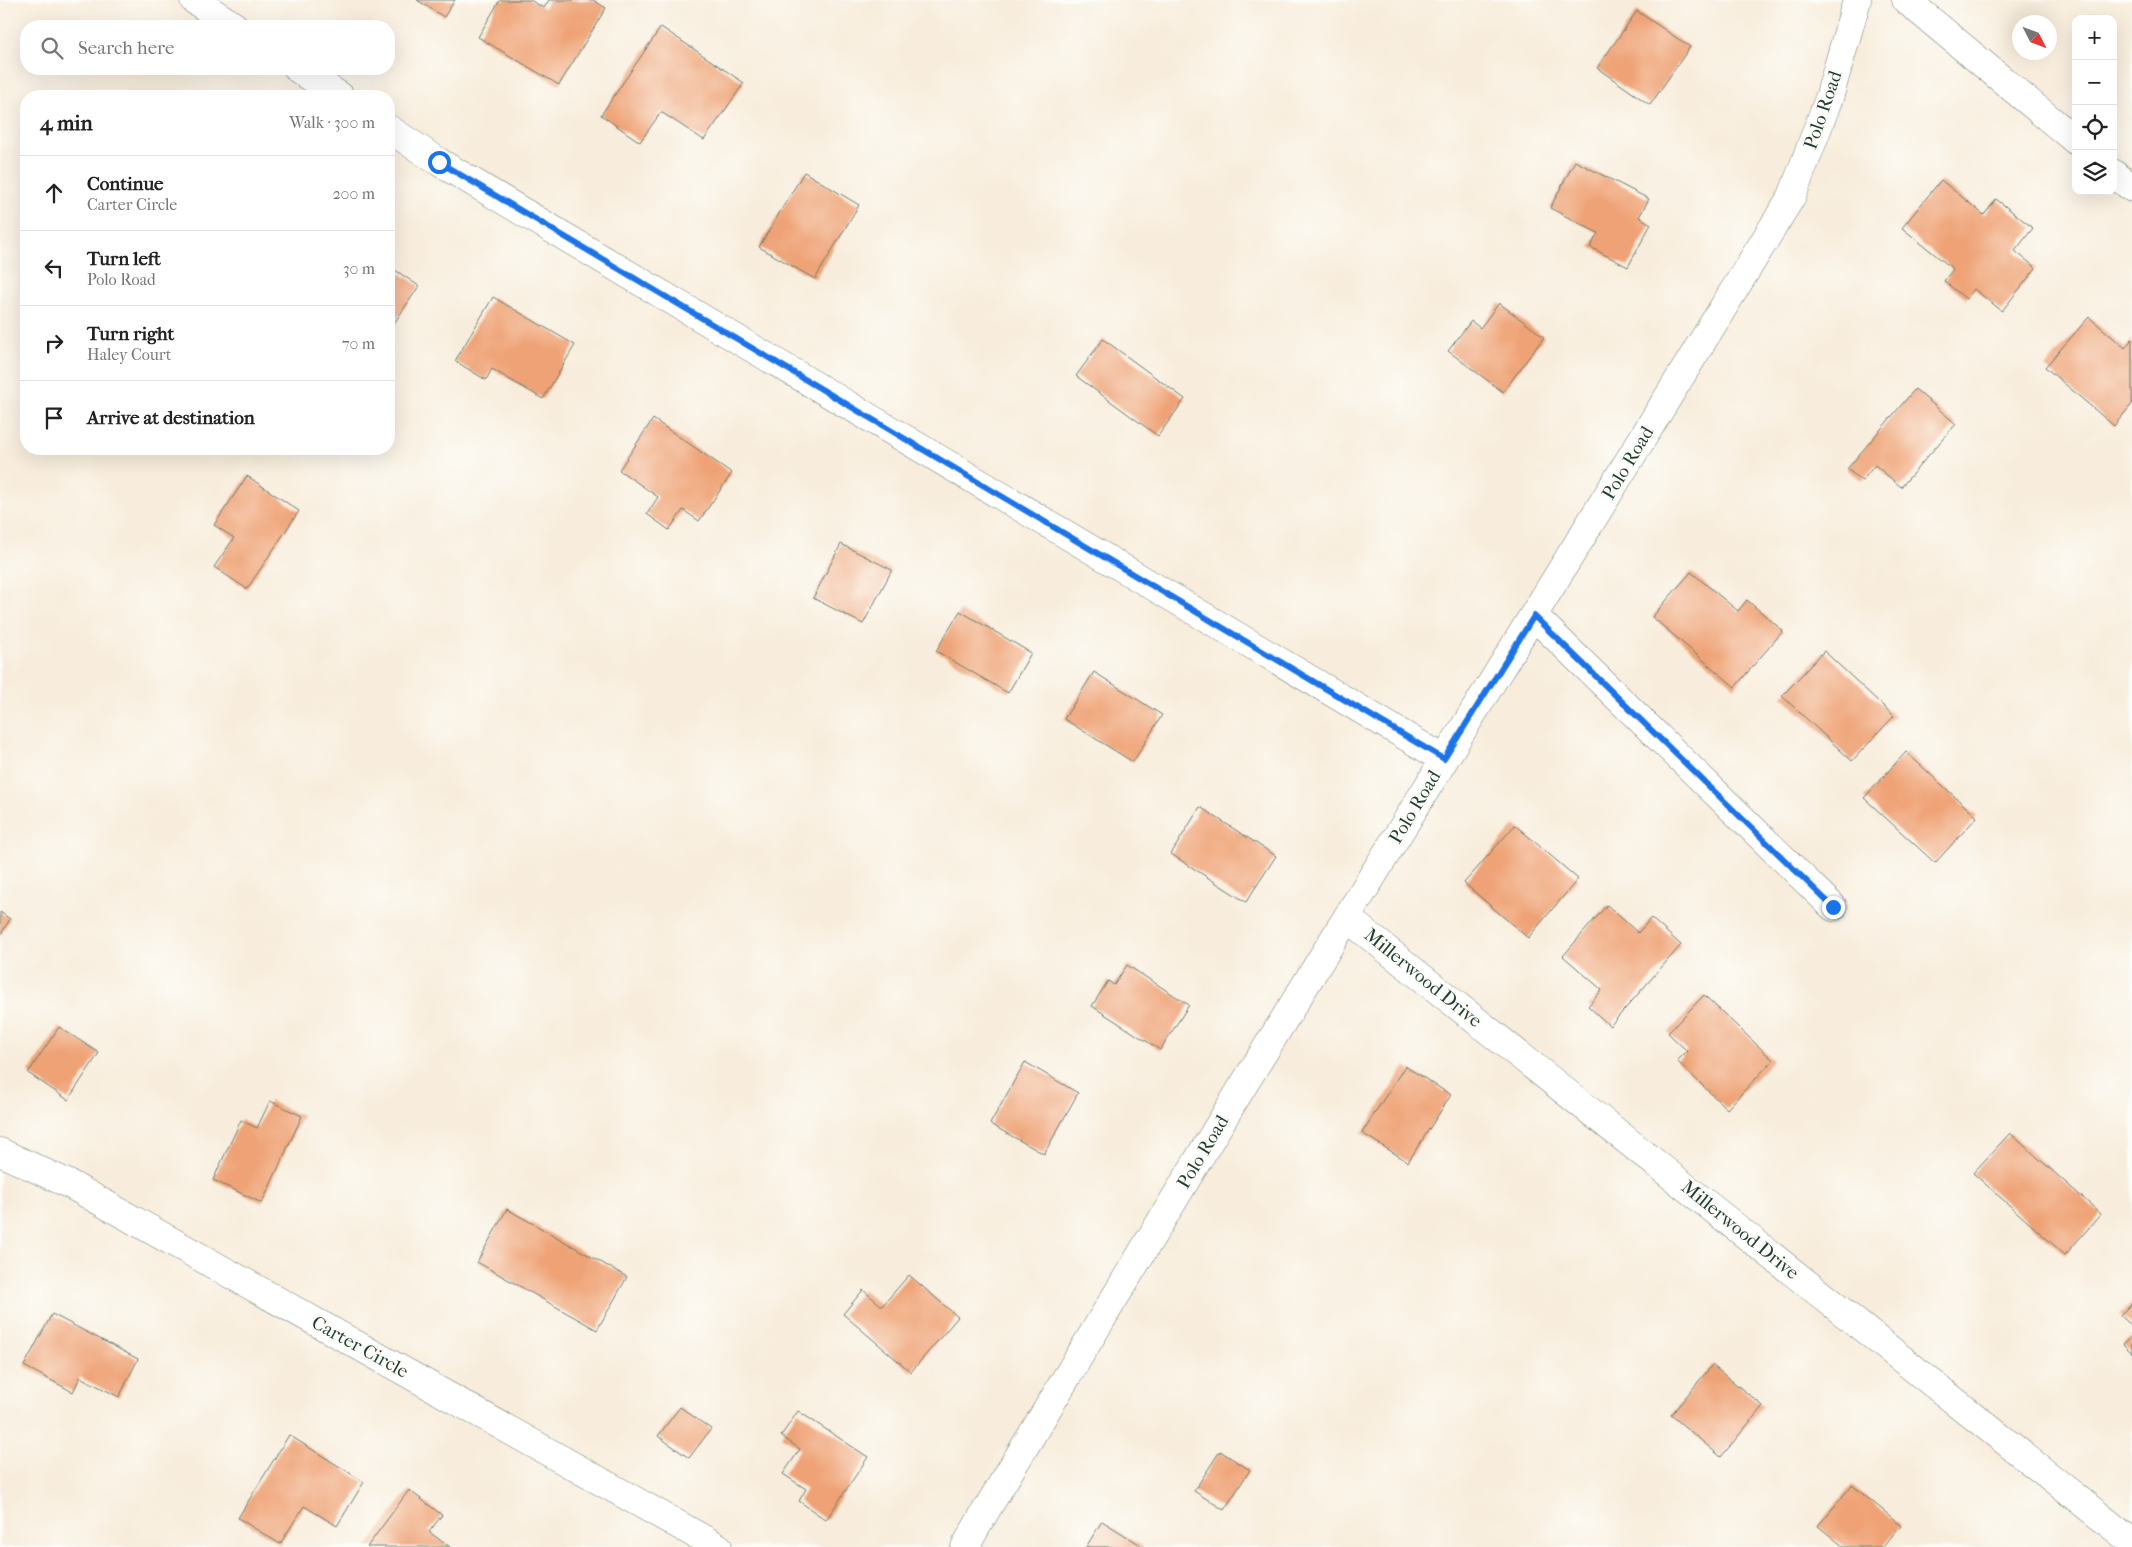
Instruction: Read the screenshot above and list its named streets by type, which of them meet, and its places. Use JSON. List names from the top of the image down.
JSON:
{
  "streets": {
    "street": ["Polo Road", "Millerwood Drive", "Carter Circle"]
  },
  "crossings": [
    ["Polo Road", "Millerwood Drive"]
  ],
  "north": "bottom right",
  "page": {
    "map_buttons": ["+", "−"],
    "search": "Search here",
    "heading": ["4 min", "Walk · 300 m"],
    "list": [
      ["Continue", "Carter Circle", "200 m"],
      ["Turn left", "Polo Road", "30 m"],
      ["Turn right", "Haley Court", "70 m"],
      "Arrive at destination"
    ]
  }
}
